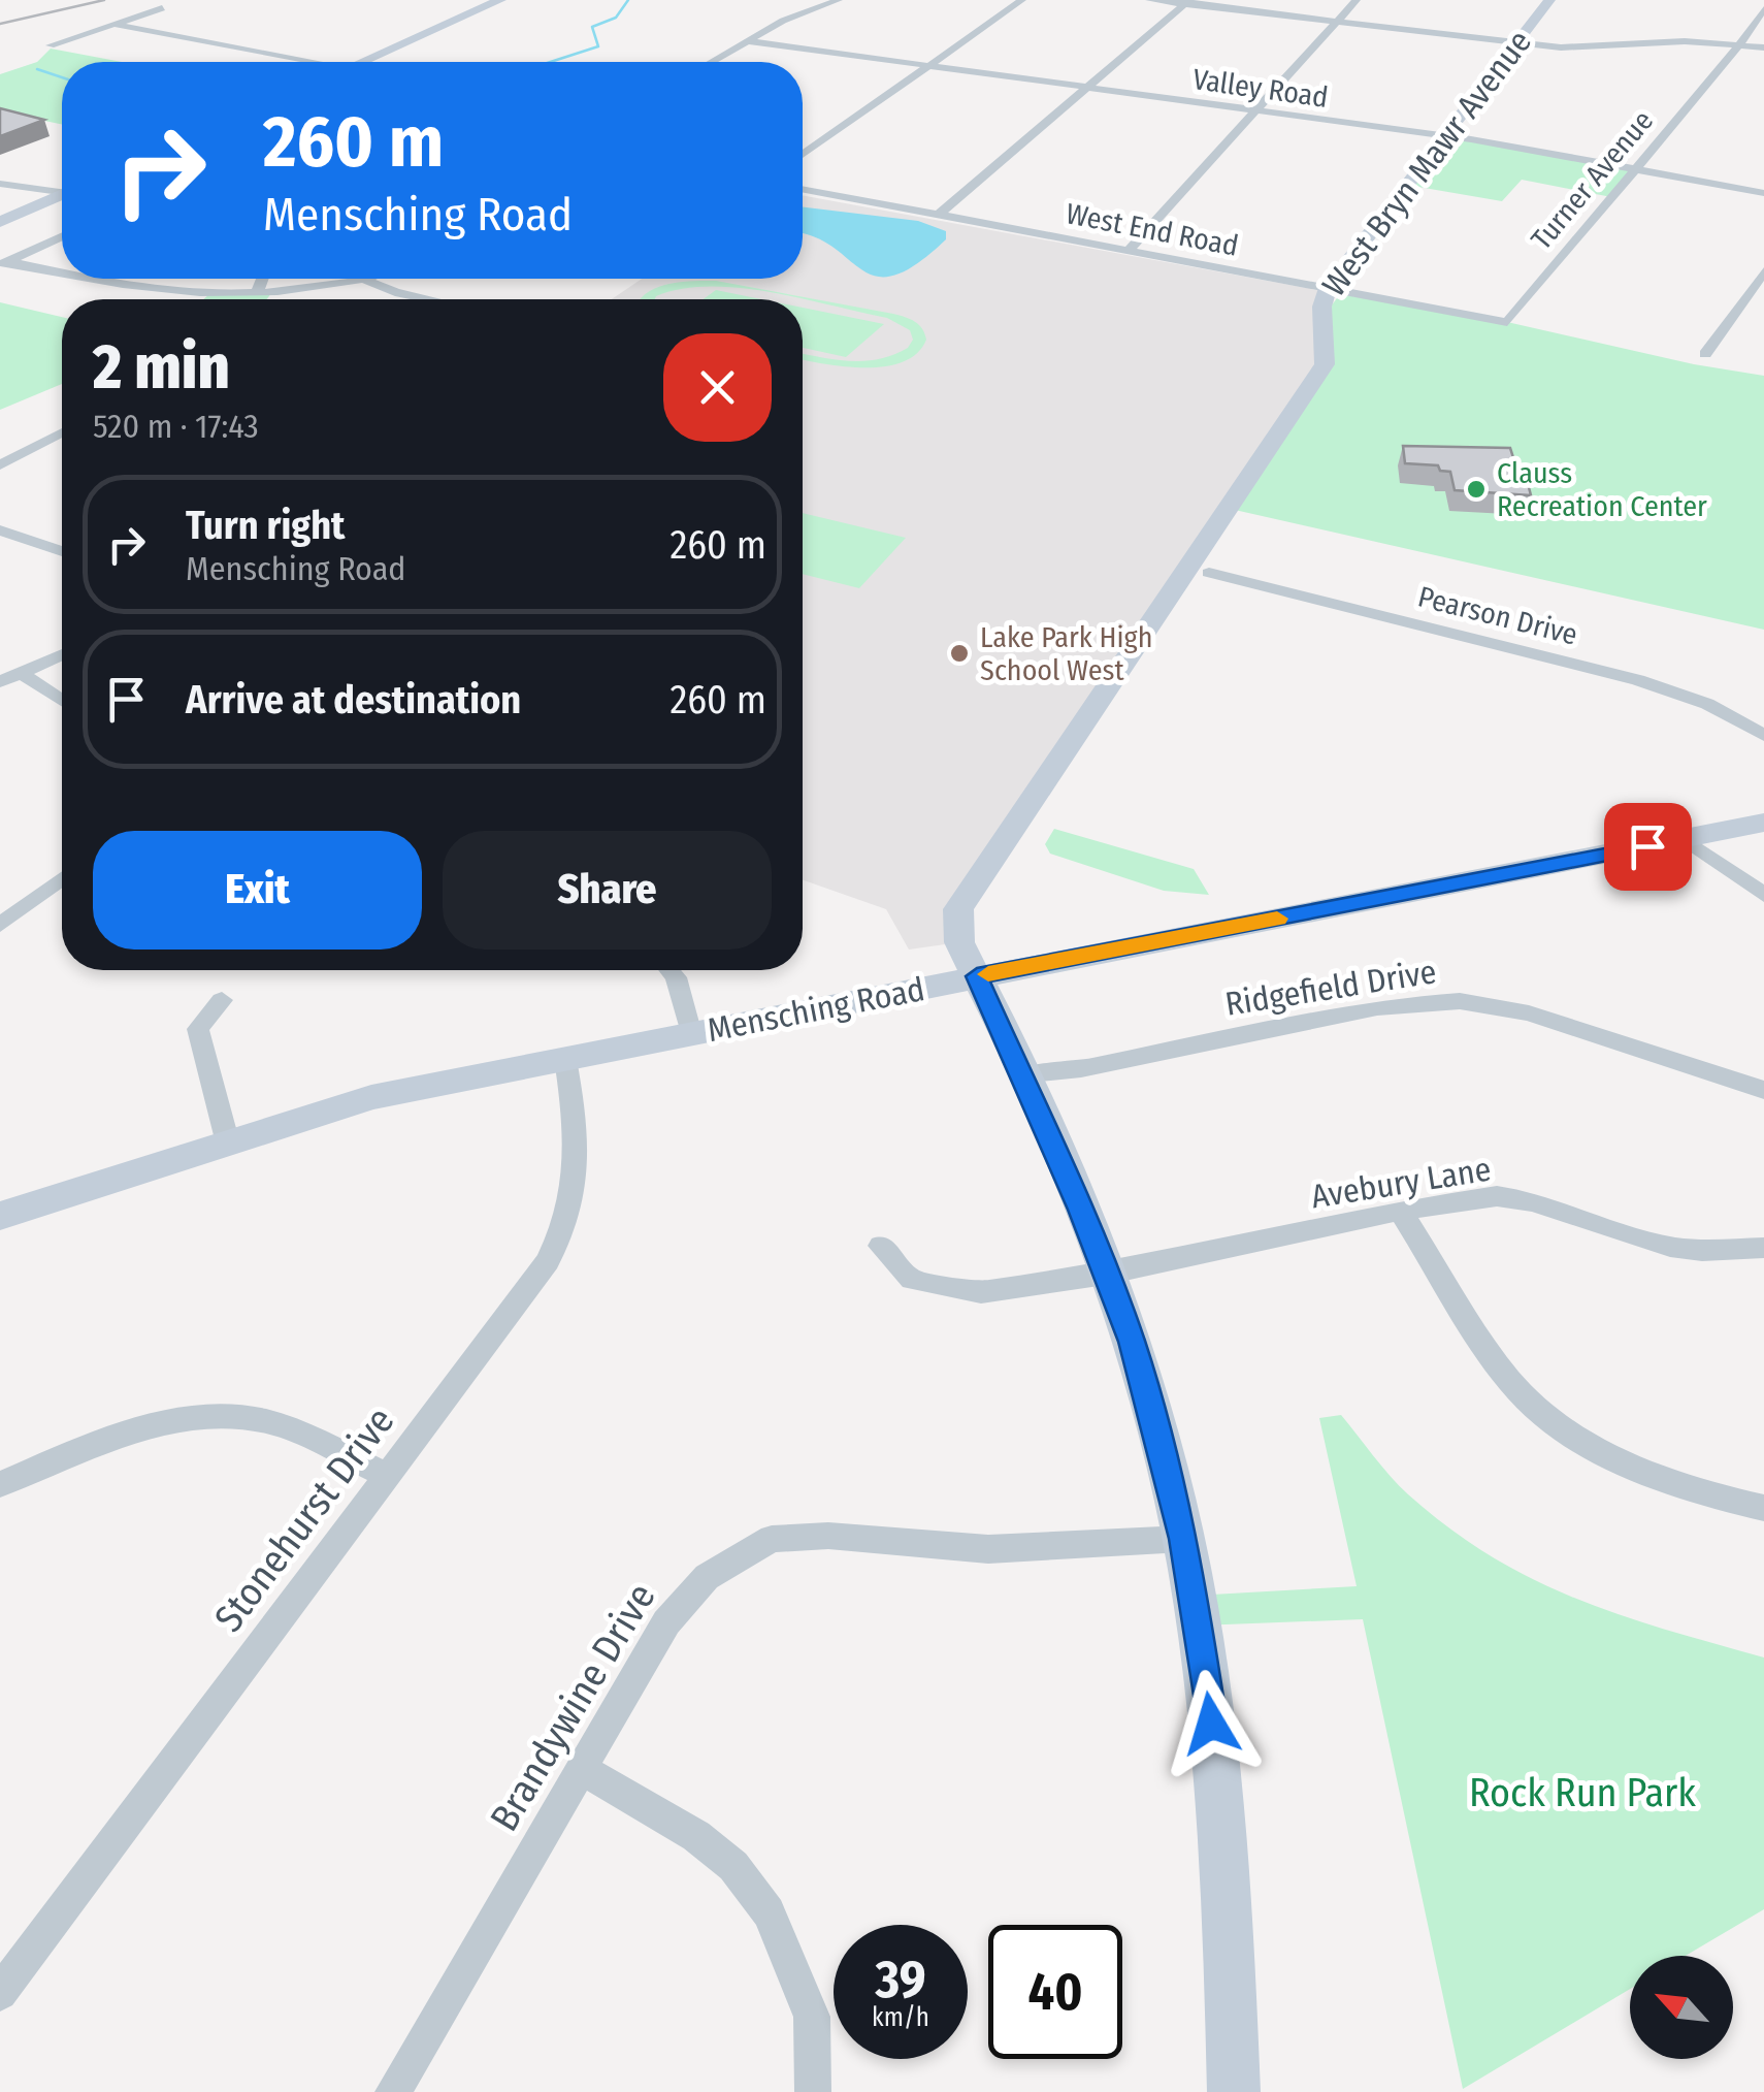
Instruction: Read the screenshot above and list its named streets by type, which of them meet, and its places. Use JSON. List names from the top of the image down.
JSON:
{
  "streets": {
    "street": [
      "Valley Road",
      "West Bryn Mawr Avenue",
      "Turner Avenue",
      "West End Road",
      "Pearson Drive",
      "Ridgefield Drive",
      "Mensching Road",
      "Avebury Lane",
      "Stonehurst Drive",
      "Brandywine Drive"
    ]
  },
  "crossings": [
    ["Valley Road", "West Bryn Mawr Avenue"],
    ["Valley Road", "Turner Avenue"],
    ["West Bryn Mawr Avenue", "West End Road"],
    ["West Bryn Mawr Avenue", "Ridgefield Drive"],
    ["West Bryn Mawr Avenue", "Mensching Road"],
    ["West Bryn Mawr Avenue", "Avebury Lane"],
    ["West Bryn Mawr Avenue", "Brandywine Drive"],
    ["Turner Avenue", "West End Road"],
    ["Mensching Road", "Stonehurst Drive"]
  ],
  "parks": ["Rock Run Park"],
  "places": ["Clauss Recreation Center", "Lake Park High School West"],
  "north": "top left",
  "page": {
    "turn": ["260 m", "Mensching Road"],
    "heading": ["2 min", "520 m · 17:43"],
    "list": [
      {
        "name": "Turn right",
        "note": "Mensching Road",
        "value": "260 m"
      },
      {
        "name": "Arrive at destination",
        "value": "260 m"
      }
    ],
    "buttons": ["Exit", "Share"],
    "speed": "39 km/h",
    "limit": "40"
  }
}
